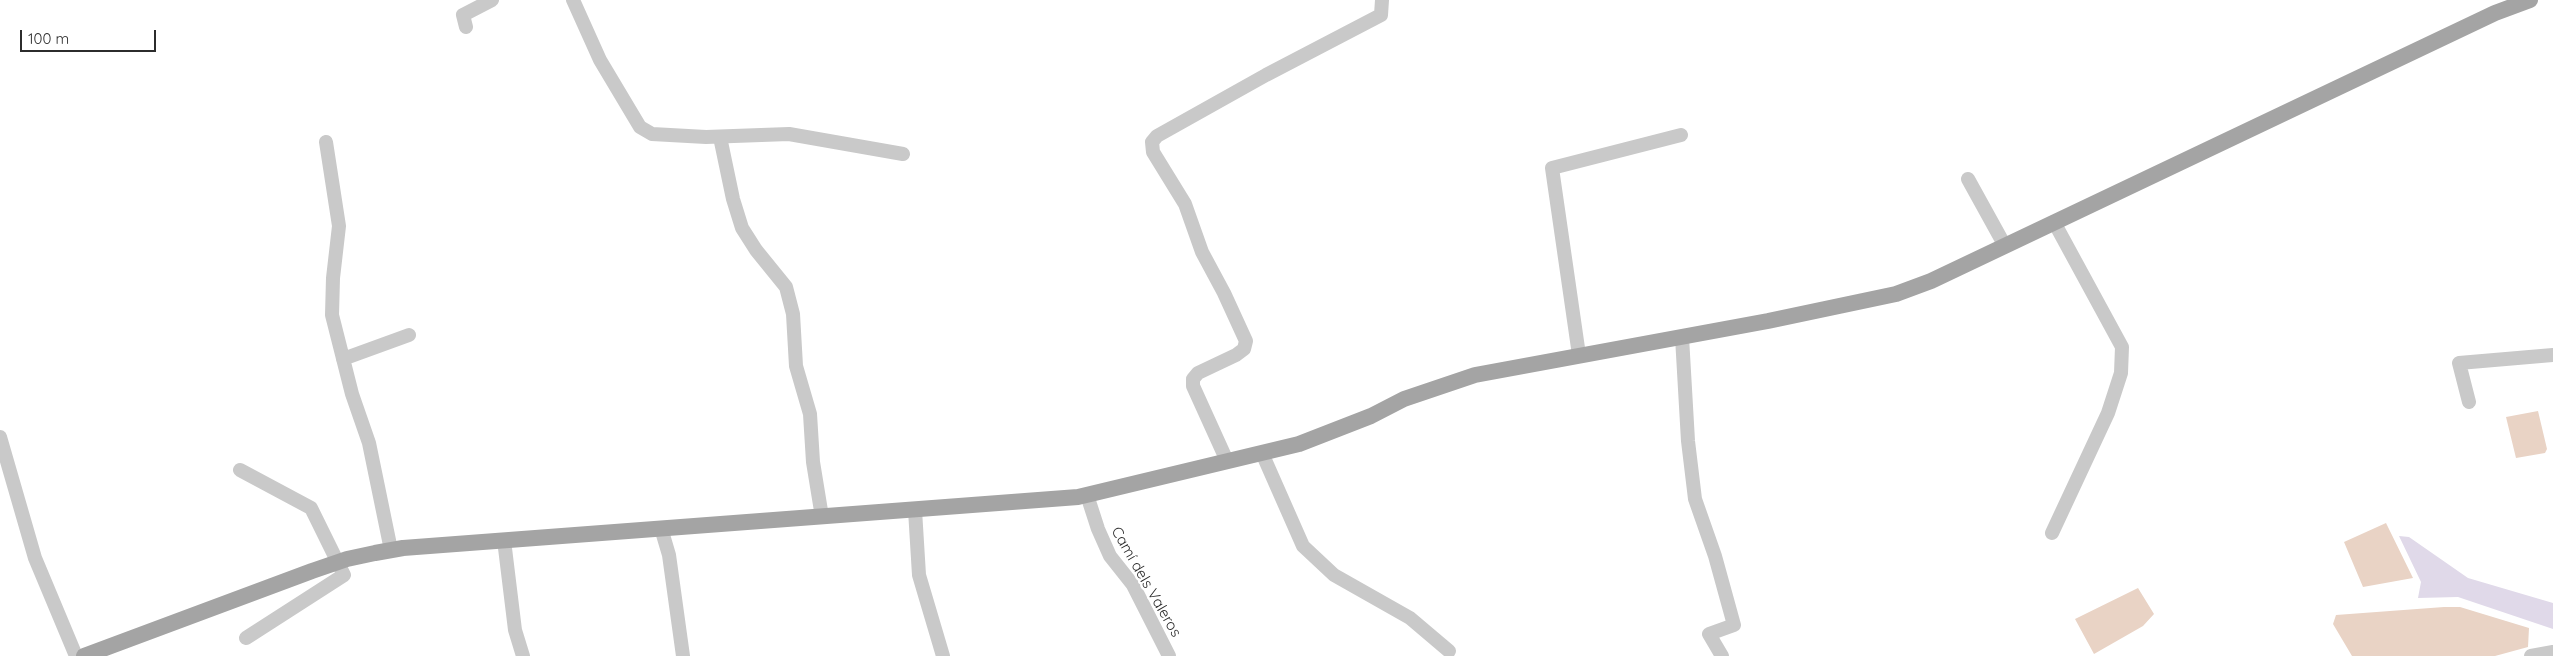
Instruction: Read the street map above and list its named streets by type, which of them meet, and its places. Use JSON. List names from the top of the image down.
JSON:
{
  "streets": {
    "street": ["Camí dels Valeros"]
  },
  "scale_bar": "100 m"
}
